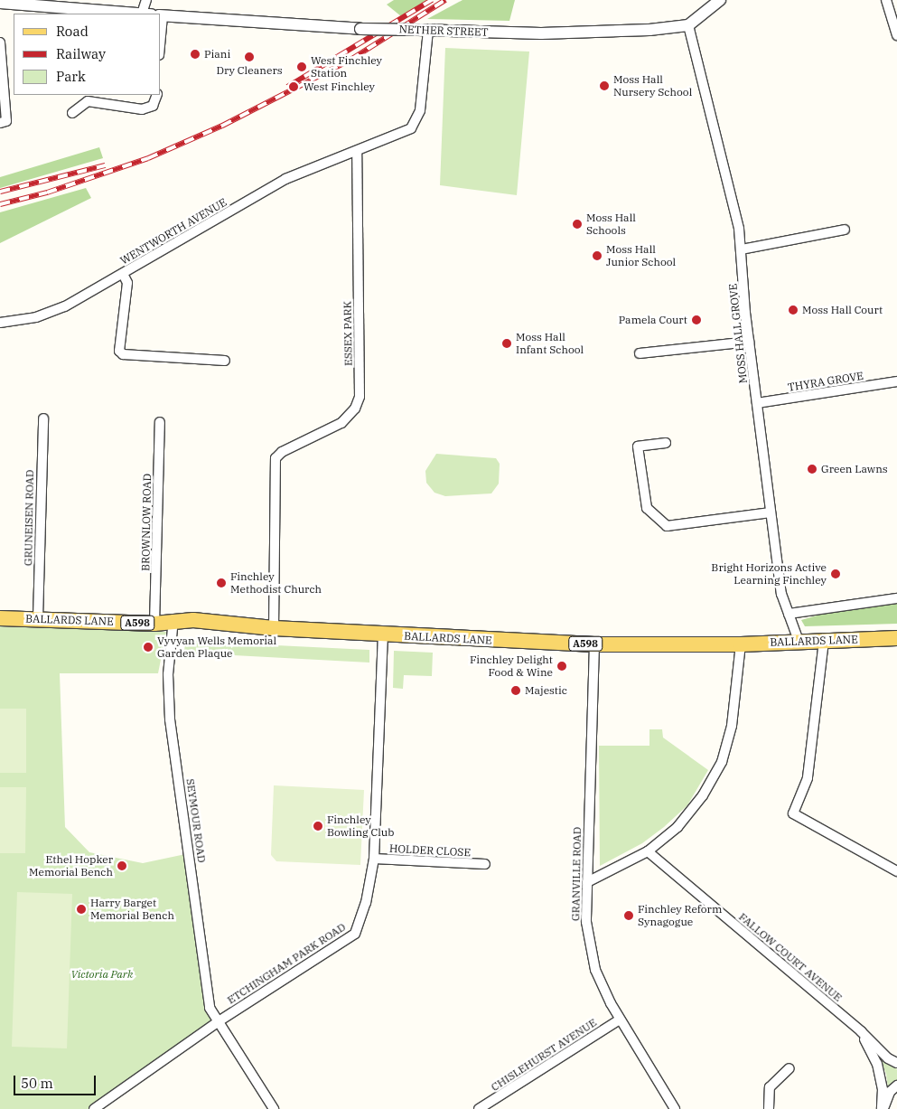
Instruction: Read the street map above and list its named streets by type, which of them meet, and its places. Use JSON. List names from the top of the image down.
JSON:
{
  "streets": {
    "main road": ["BALLARDS LANE", "A598"],
    "street": [
      "NETHER STREET",
      "WENTWORTH AVENUE",
      "ESSEX PARK",
      "MOSS HALL GROVE",
      "THYRA GROVE",
      "GRUNEISEN ROAD",
      "BROWNLOW ROAD",
      "SEYMOUR ROAD",
      "HOLDER CLOSE",
      "GRANVILLE ROAD",
      "FALLOW COURT AVENUE",
      "ETCHINGHAM PARK ROAD",
      "CHISLEHURST AVENUE"
    ]
  },
  "crossings": [
    ["NETHER STREET", "MOSS HALL GROVE"],
    ["WENTWORTH AVENUE", "ESSEX PARK"],
    ["ESSEX PARK", "BALLARDS LANE"],
    ["MOSS HALL GROVE", "THYRA GROVE"],
    ["MOSS HALL GROVE", "BALLARDS LANE"],
    ["GRUNEISEN ROAD", "BALLARDS LANE"],
    ["BROWNLOW ROAD", "BALLARDS LANE"],
    ["BALLARDS LANE", "SEYMOUR ROAD"],
    ["BALLARDS LANE", "GRANVILLE ROAD"],
    ["BALLARDS LANE", "ETCHINGHAM PARK ROAD"],
    ["SEYMOUR ROAD", "ETCHINGHAM PARK ROAD"],
    ["HOLDER CLOSE", "ETCHINGHAM PARK ROAD"],
    ["GRANVILLE ROAD", "CHISLEHURST AVENUE"]
  ],
  "parks": ["Victoria Park"],
  "places": [
    "Piani",
    "Dry Cleaners",
    "West Finchley Station",
    "Moss Hall Nursery School",
    "West Finchley",
    "Moss Hall Schools",
    "Moss Hall Junior School",
    "Moss Hall Court",
    "Pamela Court",
    "Moss Hall Infant School",
    "Green Lawns",
    "Bright Horizons Active Learning Finchley",
    "Finchley Methodist Church",
    "Vyvyan Wells Memorial Garden Plaque",
    "Finchley Delight Food & Wine",
    "Majestic",
    "Finchley Bowling Club",
    "Ethel Hopker Memorial Bench",
    "Harry Barget Memorial Bench",
    "Finchley Reform Synagogue"
  ],
  "legend": ["Road", "Railway", "Park"],
  "scale_bar": "50 m"
}
